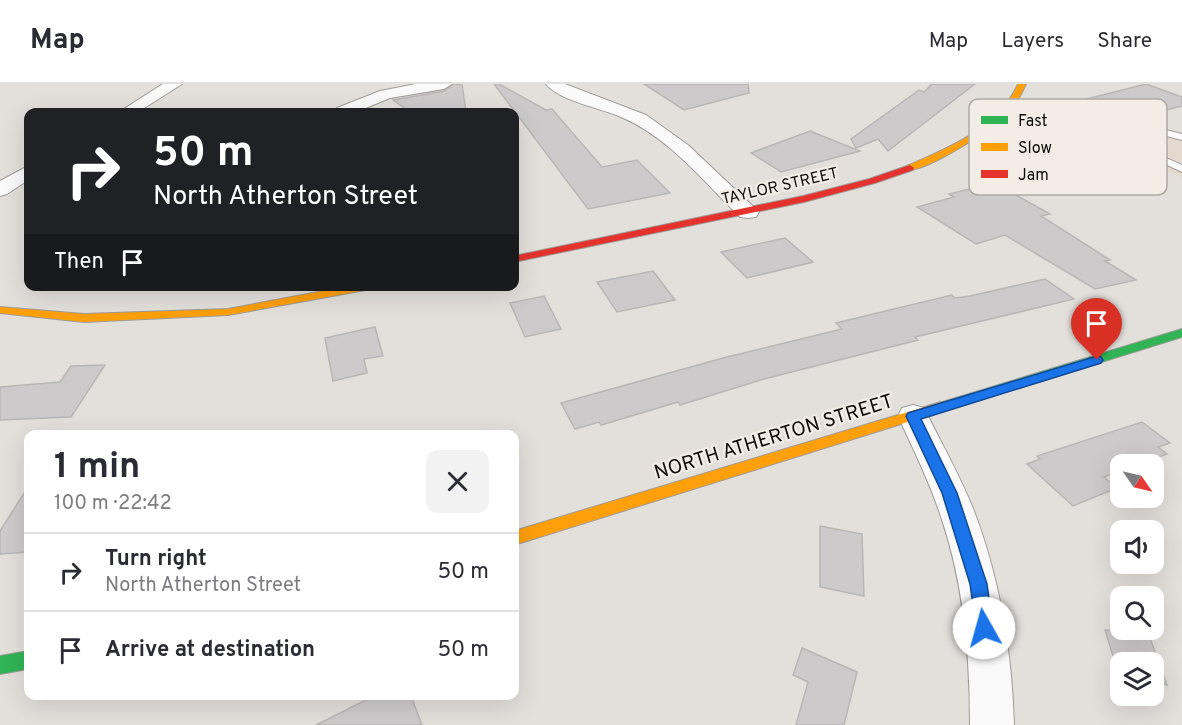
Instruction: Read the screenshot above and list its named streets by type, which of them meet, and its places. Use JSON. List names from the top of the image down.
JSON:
{
  "streets": {
    "street": ["TAYLOR STREET", "NORTH ATHERTON STREET"]
  },
  "legend": ["Fast", "Slow", "Jam"],
  "north": "bottom right",
  "page": {
    "header": "Map",
    "nav": ["Map", "Layers", "Share"],
    "turn": ["50 m", "North Atherton Street"],
    "then": "Then",
    "heading": ["1 min", "100 m · 22:42"],
    "list": [
      {
        "name": "Turn right",
        "note": "North Atherton Street",
        "value": "50 m"
      },
      {
        "name": "Arrive at destination",
        "value": "50 m"
      }
    ]
  }
}
